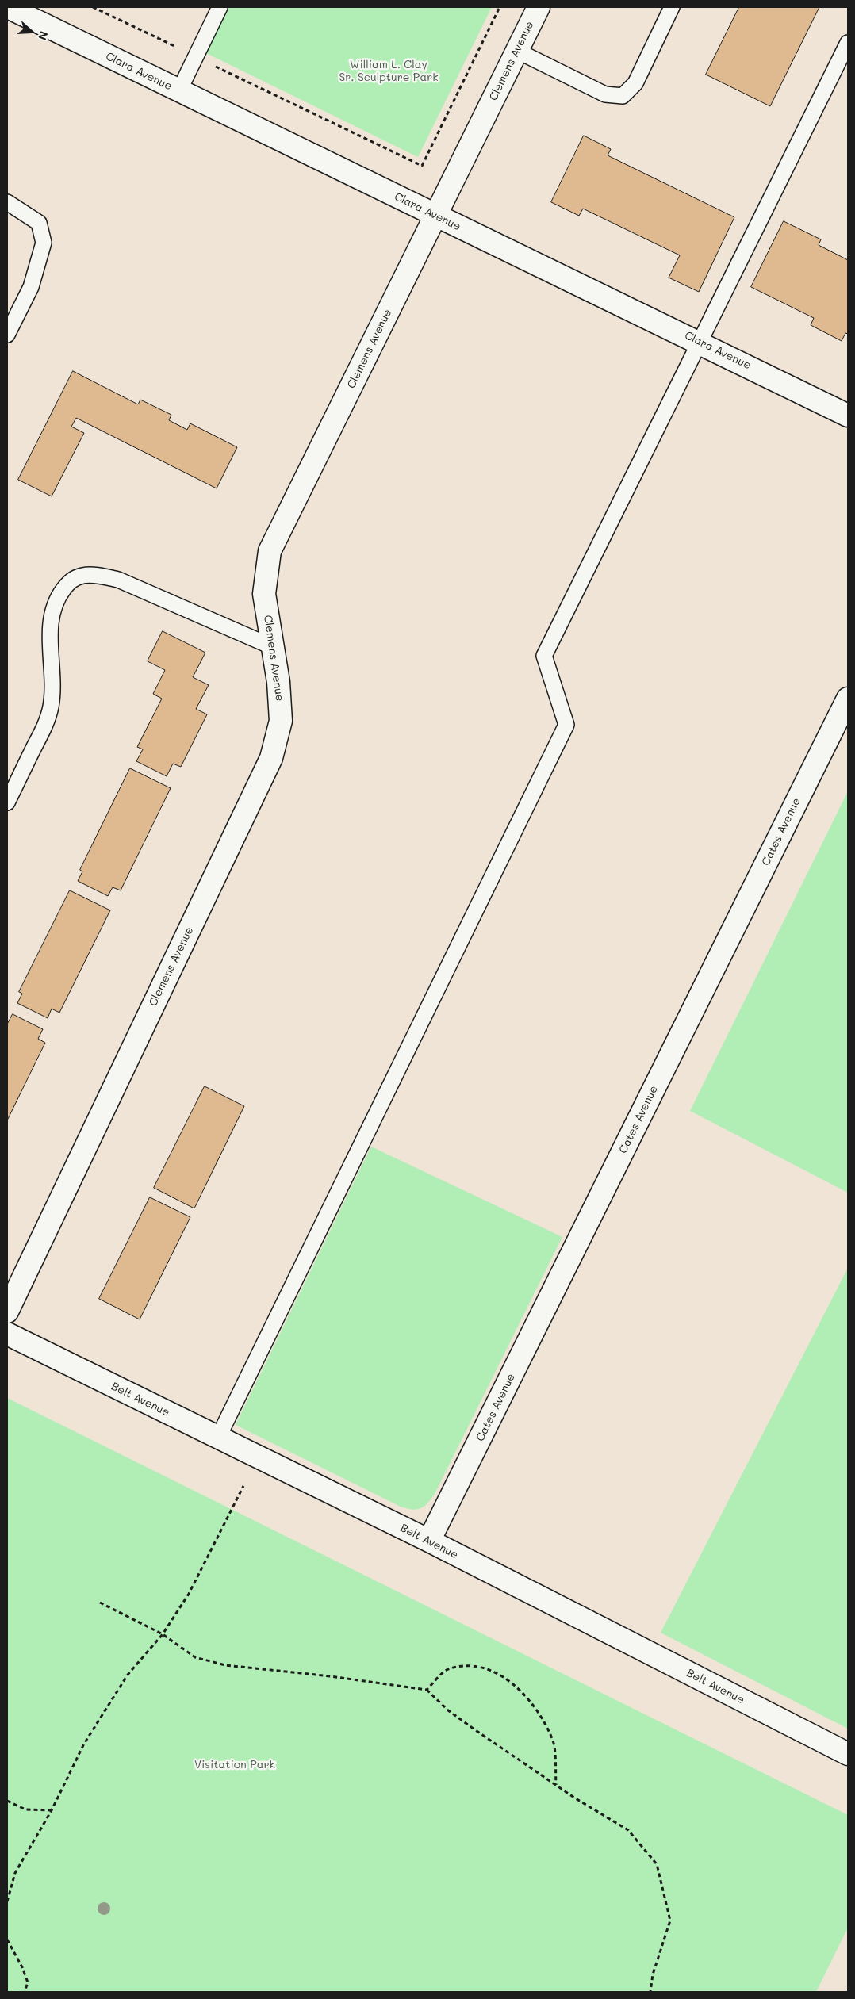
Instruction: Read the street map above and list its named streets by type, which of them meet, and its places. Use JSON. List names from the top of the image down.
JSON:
{
  "streets": {
    "street": [
      "Clemens Avenue",
      "Clara Avenue",
      "Cates Avenue",
      "Belt Avenue"
    ]
  },
  "crossings": [
    ["Clemens Avenue", "Clara Avenue"],
    ["Cates Avenue", "Belt Avenue"]
  ],
  "parks": ["William L. Clay Sr. Sculpture Park", "Visitation Park"],
  "north": "right"
}
